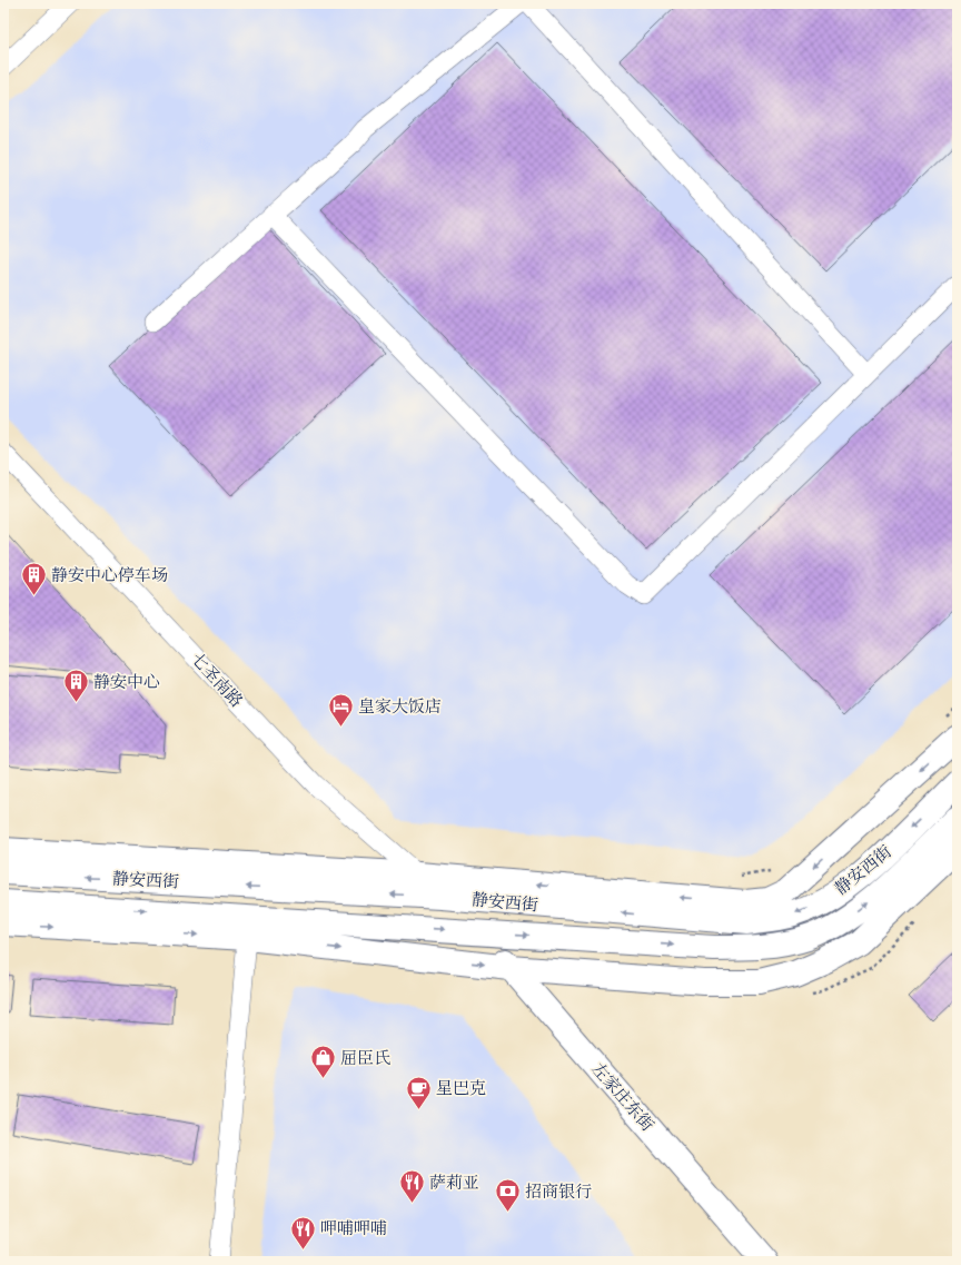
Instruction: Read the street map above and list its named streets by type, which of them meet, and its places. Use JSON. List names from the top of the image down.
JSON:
{
  "streets": {
    "street": ["七圣南路", "静安西街", "左家庄东街"]
  },
  "crossings": [
    ["七圣南路", "静安西街"],
    ["静安西街", "左家庄东街"]
  ],
  "places": {
    "building": ["静安中心停车场", "静安中心"],
    "hotel": ["皇家大饭店"],
    "shop": ["屈臣氏"],
    "cafe": ["星巴克"],
    "restaurant": ["萨莉亚", "呷哺呷哺"],
    "bank": ["招商银行"]
  }
}
